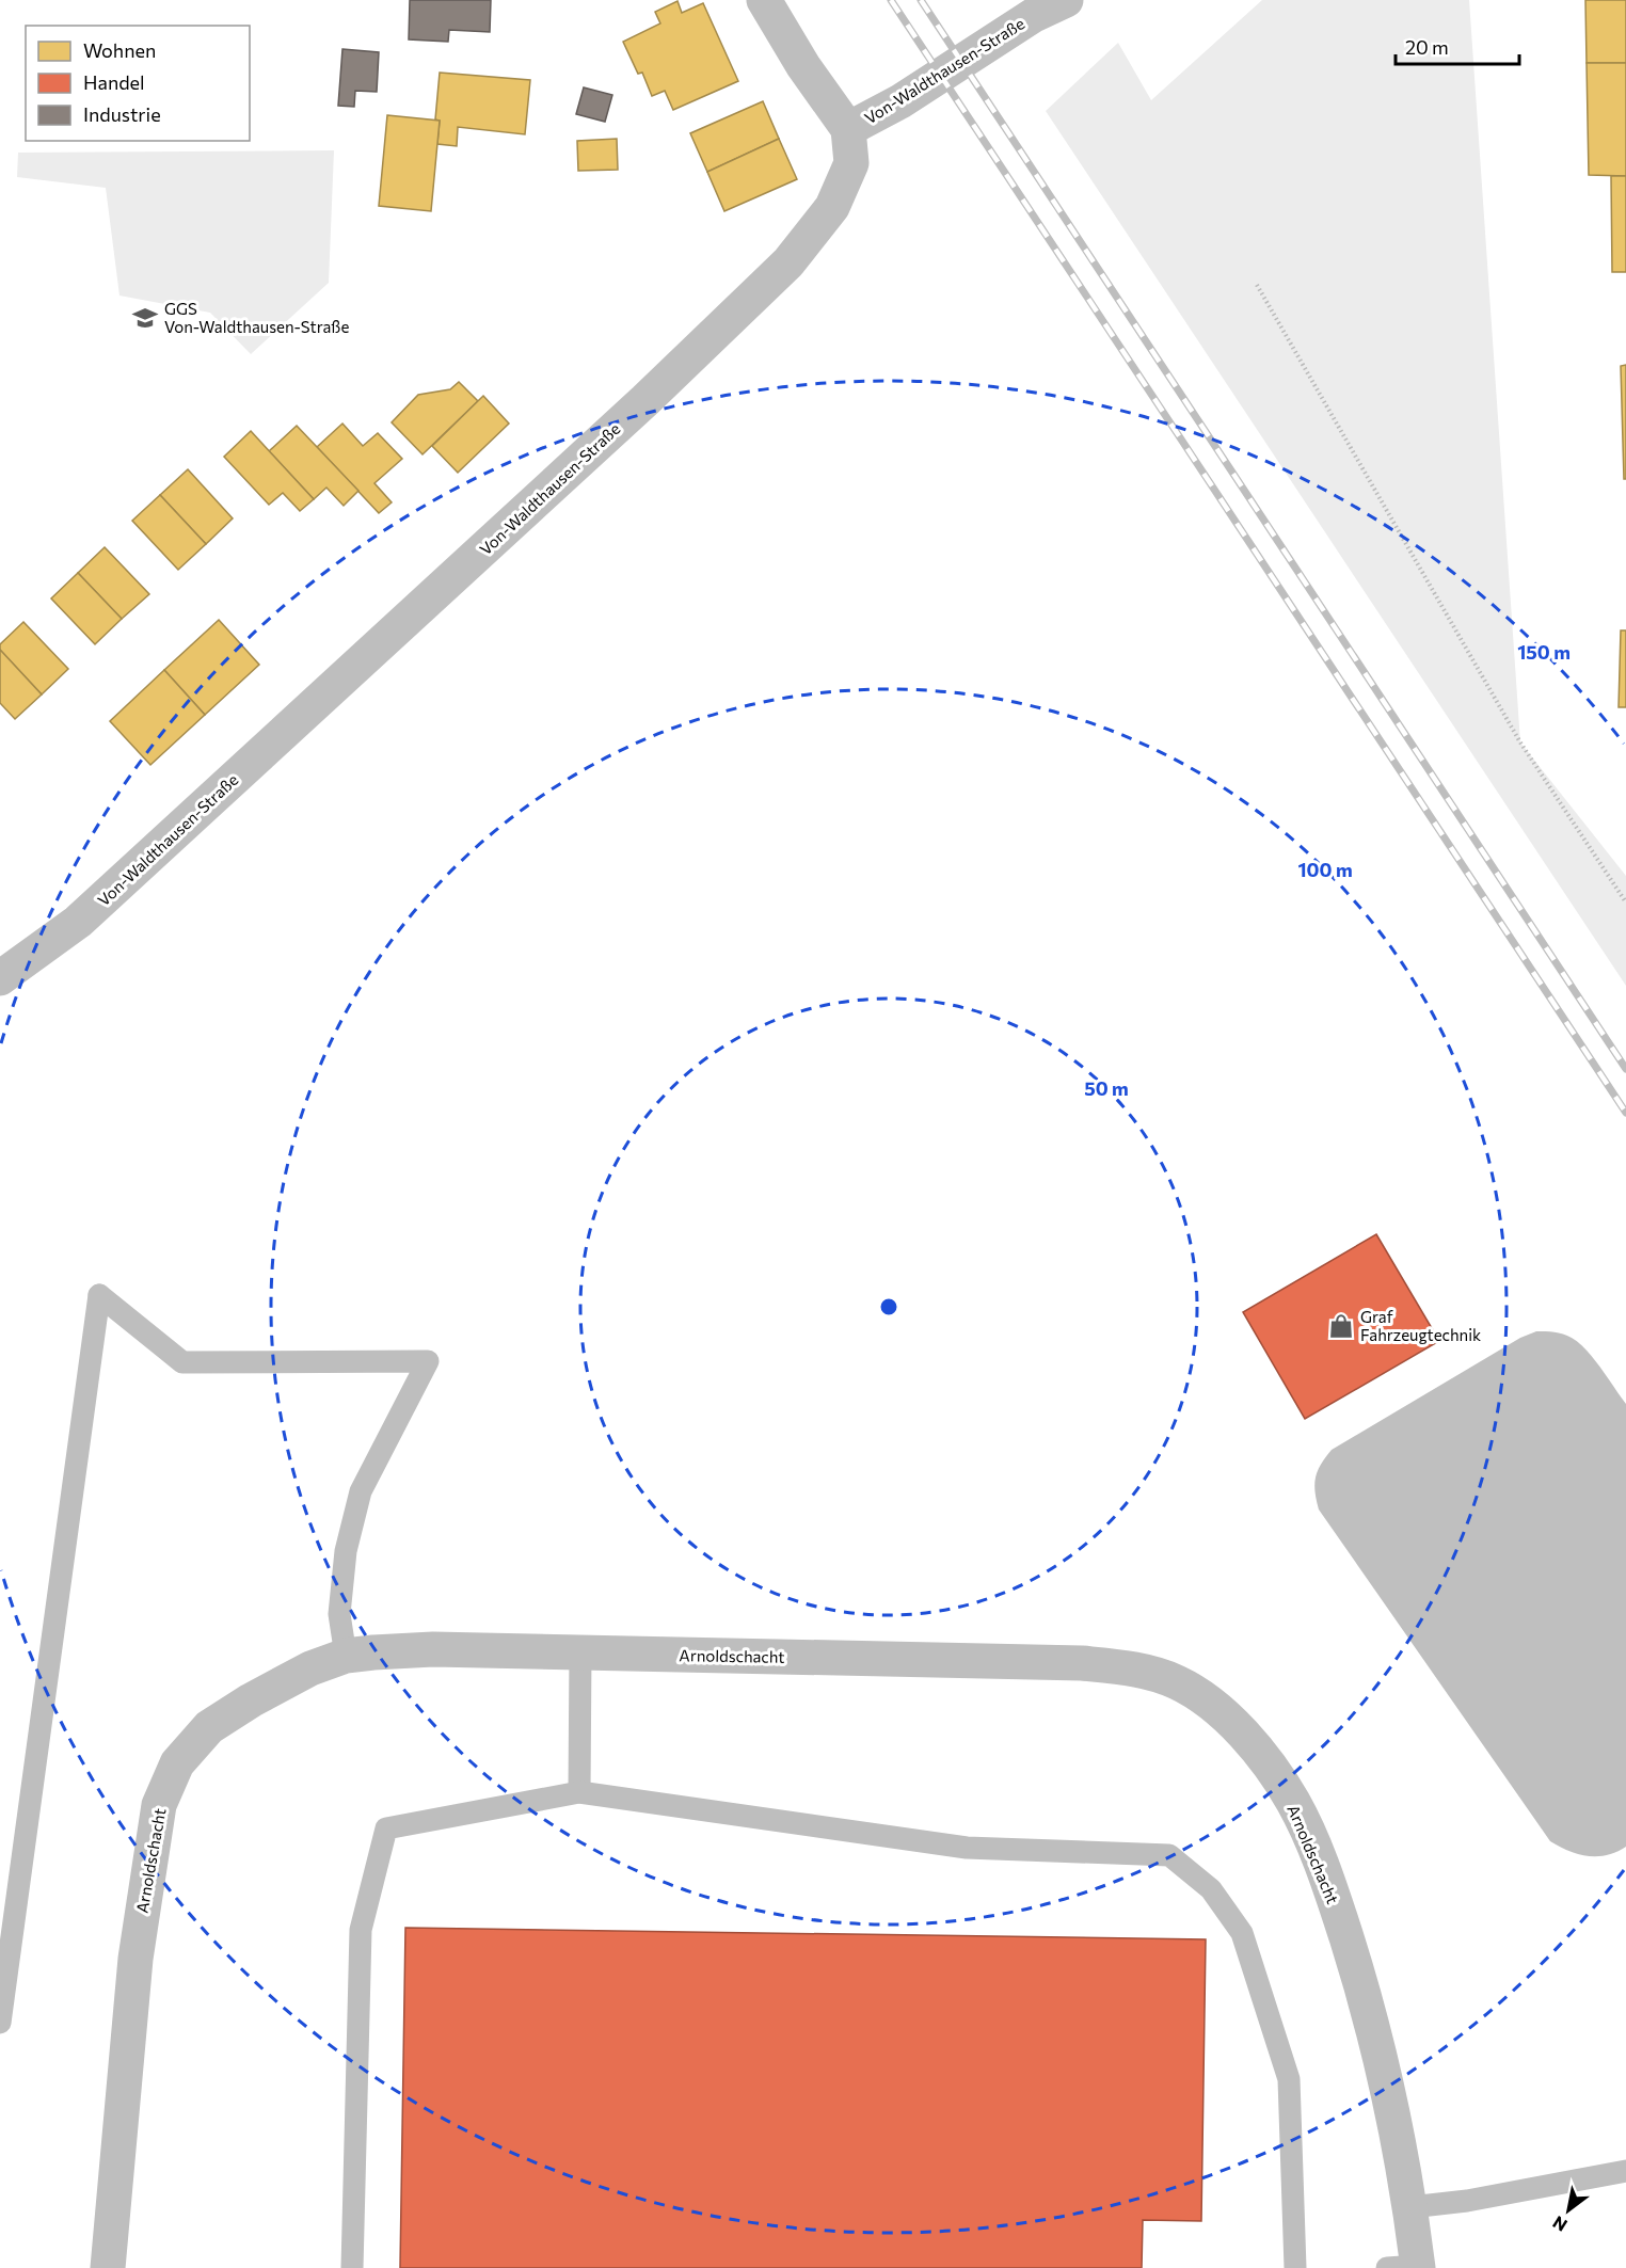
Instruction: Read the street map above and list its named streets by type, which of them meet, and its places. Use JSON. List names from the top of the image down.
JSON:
{
  "streets": {
    "street": ["Von-Waldthausen-Straße", "Arnoldschacht"]
  },
  "places": {
    "school or university": ["GGS Von-Waldthausen-Straße"],
    "shop": ["Graf Fahrzeugtechnik"]
  },
  "legend": ["Wohnen", "Handel", "Industrie"],
  "scale_bar": "20 m",
  "north": "bottom left",
  "rings": ["150 m", "100 m", "50 m"]
}
